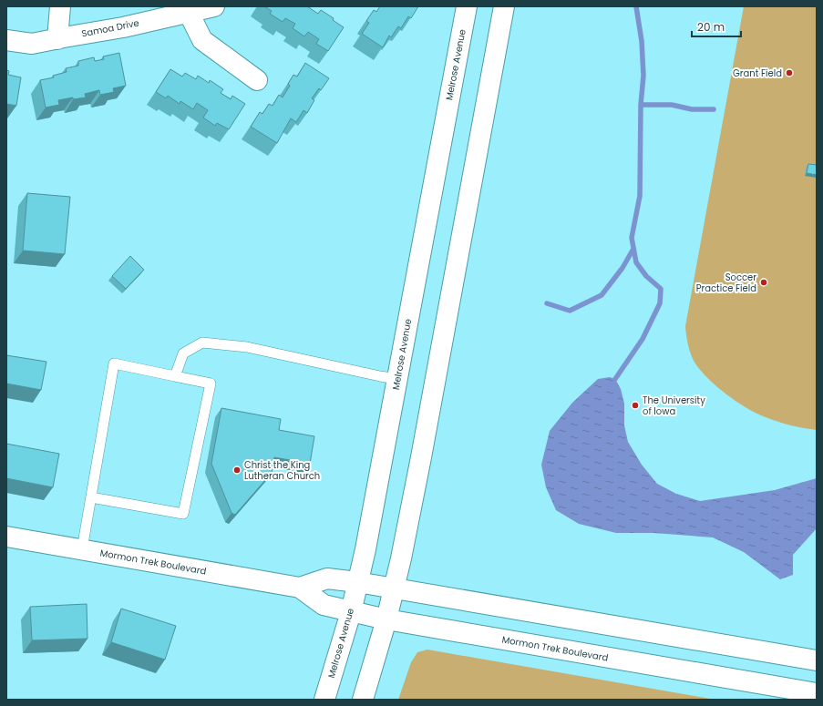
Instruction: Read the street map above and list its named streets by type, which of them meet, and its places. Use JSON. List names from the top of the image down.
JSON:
{
  "streets": {
    "main road": ["Samoa Drive", "Melrose Avenue", "Mormon Trek Boulevard"]
  },
  "crossings": [
    ["Melrose Avenue", "Mormon Trek Boulevard"]
  ],
  "places": [
    "Grant Field",
    "Soccer Practice Field",
    "The University of Iowa",
    "Christ the King Lutheran Church"
  ],
  "scale_bar": "20 m"
}
